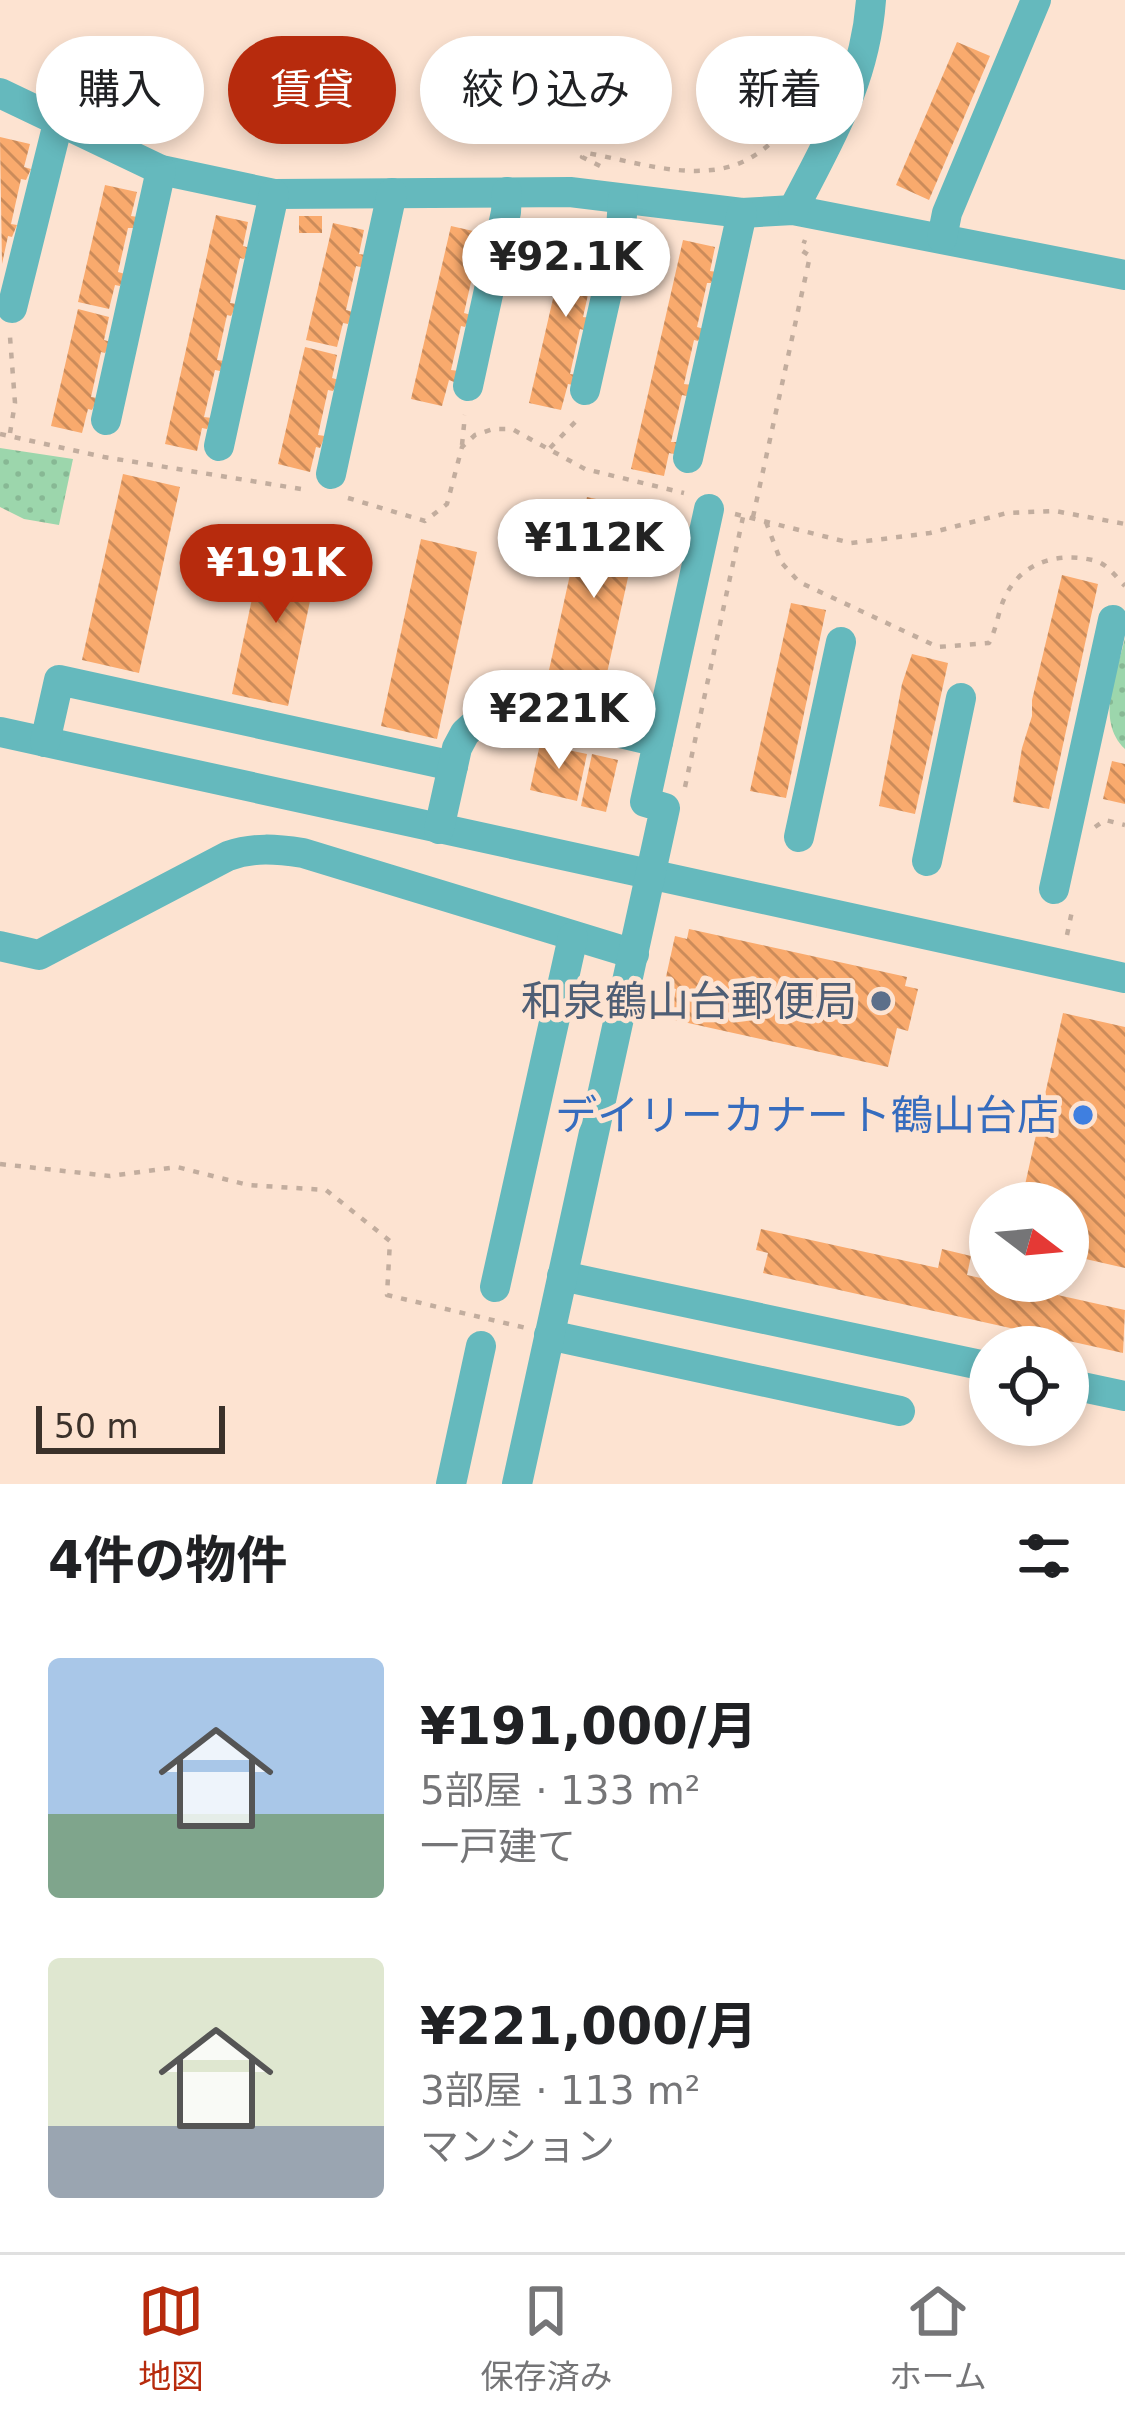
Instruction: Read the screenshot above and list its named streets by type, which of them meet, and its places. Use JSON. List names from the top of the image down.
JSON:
{
  "places": ["和泉鶴山台郵便局", "デイリーカナート鶴山台店"],
  "scale_bar": "50 m",
  "north": "right",
  "page": {
    "chip": [
      "購入",
      "賃貸",
      "絞り込み",
      "新着"
    ],
    "price": [
      "¥92.1K",
      "¥112K",
      "¥191K",
      "¥221K"
    ],
    "scale": "50 m",
    "heading": "4件の物件",
    "list": [
      {
        "name": "¥191,000/月",
        "note": "5部屋 · 133 m² · 一戸建て"
      },
      {
        "name": "¥221,000/月",
        "note": "3部屋 · 113 m² · マンション"
      }
    ],
    "tabs": ["地図", "保存済み", "ホーム"]
  }
}
